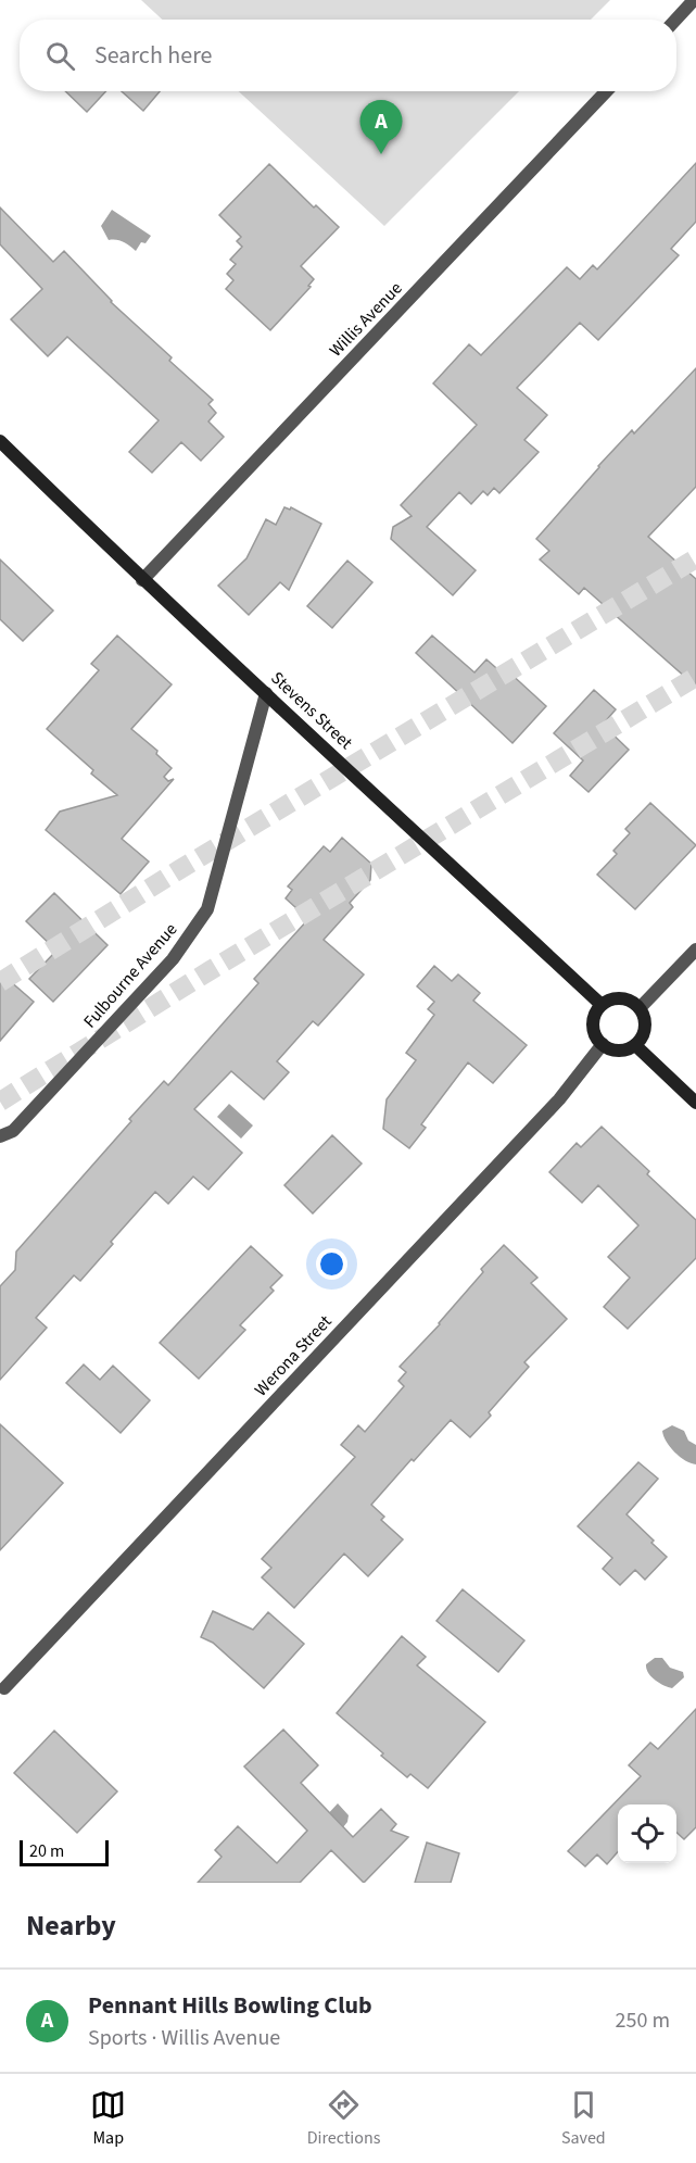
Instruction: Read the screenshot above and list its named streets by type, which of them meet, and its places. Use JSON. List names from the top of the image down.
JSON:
{
  "streets": {
    "street": [
      "Willis Avenue",
      "Stevens Street",
      "Fulbourne Avenue",
      "Werona Street"
    ]
  },
  "crossings": [
    ["Willis Avenue", "Stevens Street"],
    ["Stevens Street", "Fulbourne Avenue"],
    ["Stevens Street", "Werona Street"]
  ],
  "scale_bar": "20 m",
  "page": {
    "search": "Search here",
    "pins": "A",
    "scale": "20 m",
    "heading": "Nearby",
    "list": [
      {
        "mark": "A",
        "name": "Pennant Hills Bowling Club",
        "note": "Sports · Willis Avenue",
        "value": "250 m"
      }
    ],
    "nav": ["Map", "Directions", "Saved"]
  }
}
